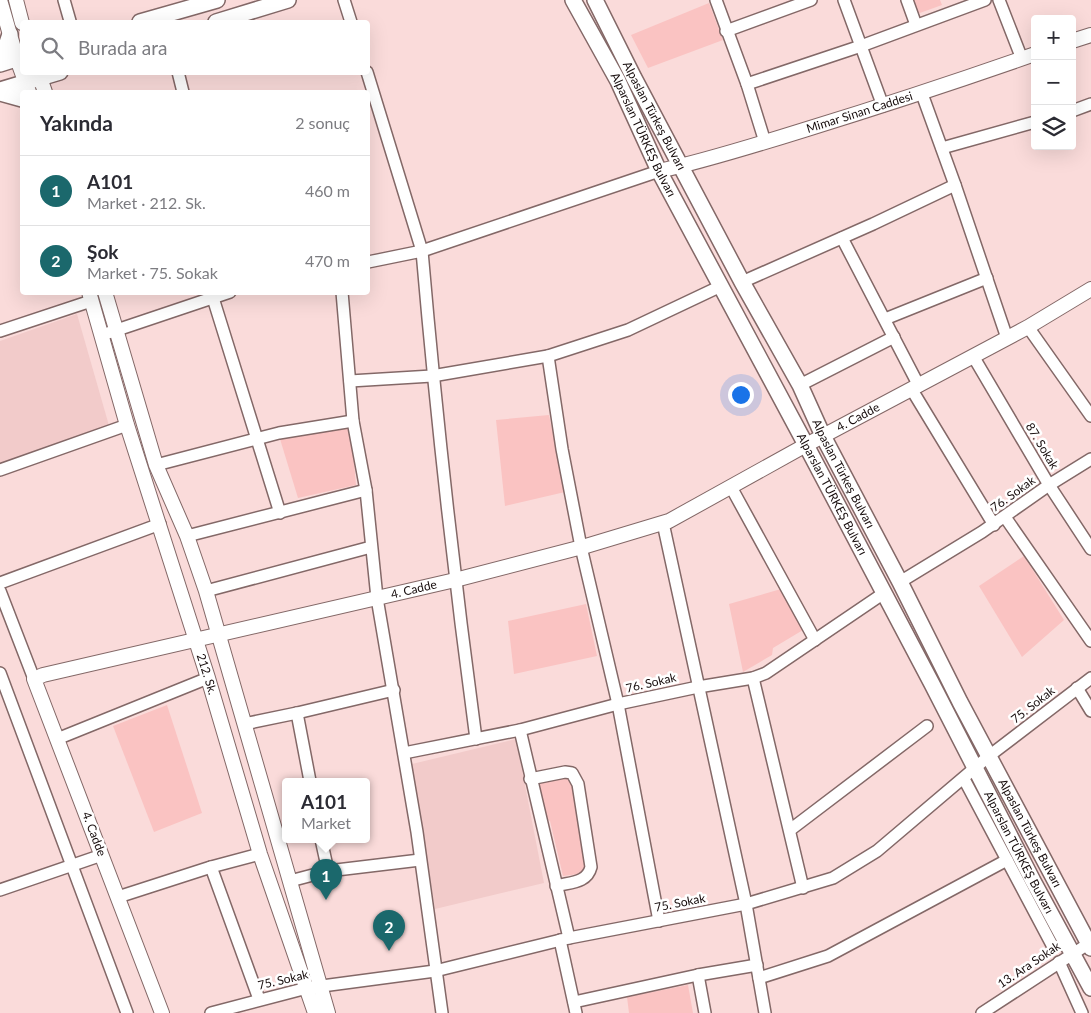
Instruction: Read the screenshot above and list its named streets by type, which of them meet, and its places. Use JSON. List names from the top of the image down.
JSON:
{
  "streets": {
    "main road": ["Alpaslan Türkeş Bulvarı", "Alparslan TÜRKEŞ Bulvarı"],
    "street": [
      "Mimar Sinan Caddesi",
      "4. Cadde",
      "87. Sokak",
      "76. Sokak",
      "212. Sk.",
      "75. Sokak",
      "13. Ara Sokak"
    ]
  },
  "crossings": [
    ["Mimar Sinan Caddesi", "Alpaslan Türkeş Bulvarı"],
    ["Mimar Sinan Caddesi", "Alparslan TÜRKEŞ Bulvarı"],
    ["Alpaslan Türkeş Bulvarı", "4. Cadde"],
    ["Alpaslan Türkeş Bulvarı", "76. Sokak"],
    ["Alpaslan Türkeş Bulvarı", "75. Sokak"],
    ["Alpaslan Türkeş Bulvarı", "13. Ara Sokak"],
    ["Alparslan TÜRKEŞ Bulvarı", "4. Cadde"],
    ["Alparslan TÜRKEŞ Bulvarı", "76. Sokak"],
    ["Alparslan TÜRKEŞ Bulvarı", "75. Sokak"],
    ["Alparslan TÜRKEŞ Bulvarı", "13. Ara Sokak"],
    ["4. Cadde", "87. Sokak"],
    ["4. Cadde", "212. Sk."],
    ["87. Sokak", "76. Sokak"],
    ["212. Sk.", "75. Sokak"]
  ],
  "page": {
    "map_buttons": ["+", "−"],
    "search": "Burada ara",
    "heading": ["Yakında", "2 sonuç"],
    "list": [
      {
        "mark": "1",
        "name": "A101",
        "note": "Market · 212. Sk.",
        "value": "460 m"
      },
      {
        "mark": "2",
        "name": "Şok",
        "note": "Market · 75. Sokak",
        "value": "470 m"
      }
    ],
    "popup": ["A101", "Market"],
    "pins": ["1", "2"]
  }
}
